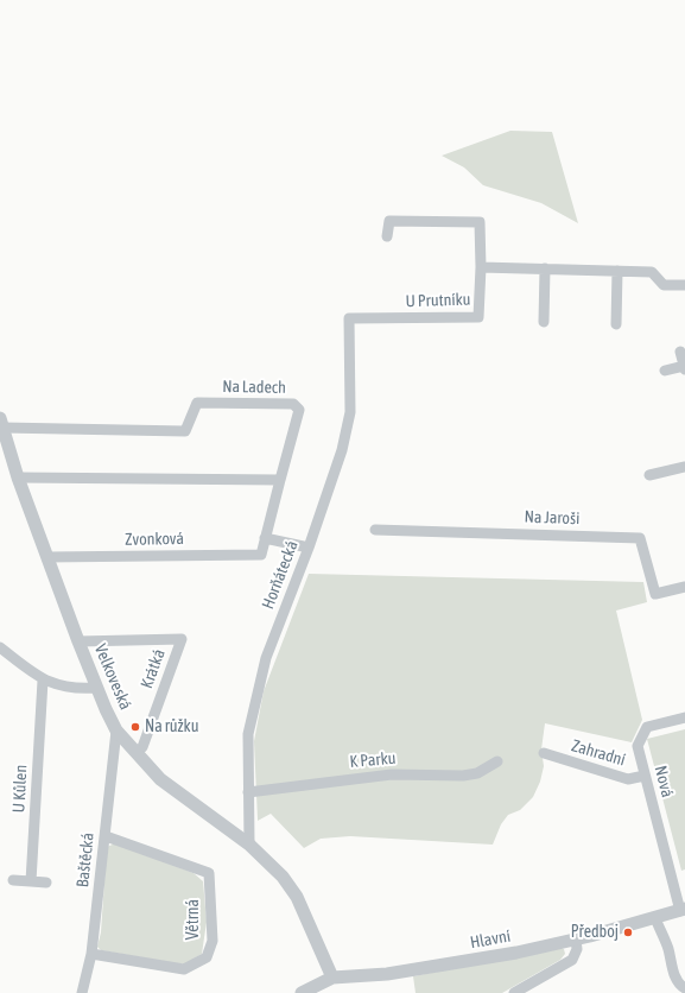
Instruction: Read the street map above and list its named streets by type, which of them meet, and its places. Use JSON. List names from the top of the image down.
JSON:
{
  "streets": {
    "street": [
      "U Prutníku",
      "Na Ladech",
      "Na Jaroši",
      "Zvonková",
      "Horňátecká",
      "Krátká",
      "Velkoveská",
      "Zahradní",
      "K Parku",
      "Nová",
      "U Kůlen",
      "Baštěcká",
      "Větrná",
      "Hlavní"
    ]
  },
  "crossings": [
    ["U Prutníku", "Horňátecká"],
    ["Na Ladech", "Velkoveská"],
    ["Zvonková", "Velkoveská"],
    ["Horňátecká", "Velkoveská"],
    ["Horňátecká", "K Parku"],
    ["Krátká", "Velkoveská"],
    ["Velkoveská", "Baštěcká"],
    ["Velkoveská", "Hlavní"],
    ["Zahradní", "Nová"],
    ["Nová", "Hlavní"],
    ["Baštěcká", "Větrná"]
  ],
  "places": ["Na růžku", "Předboj"]
}
